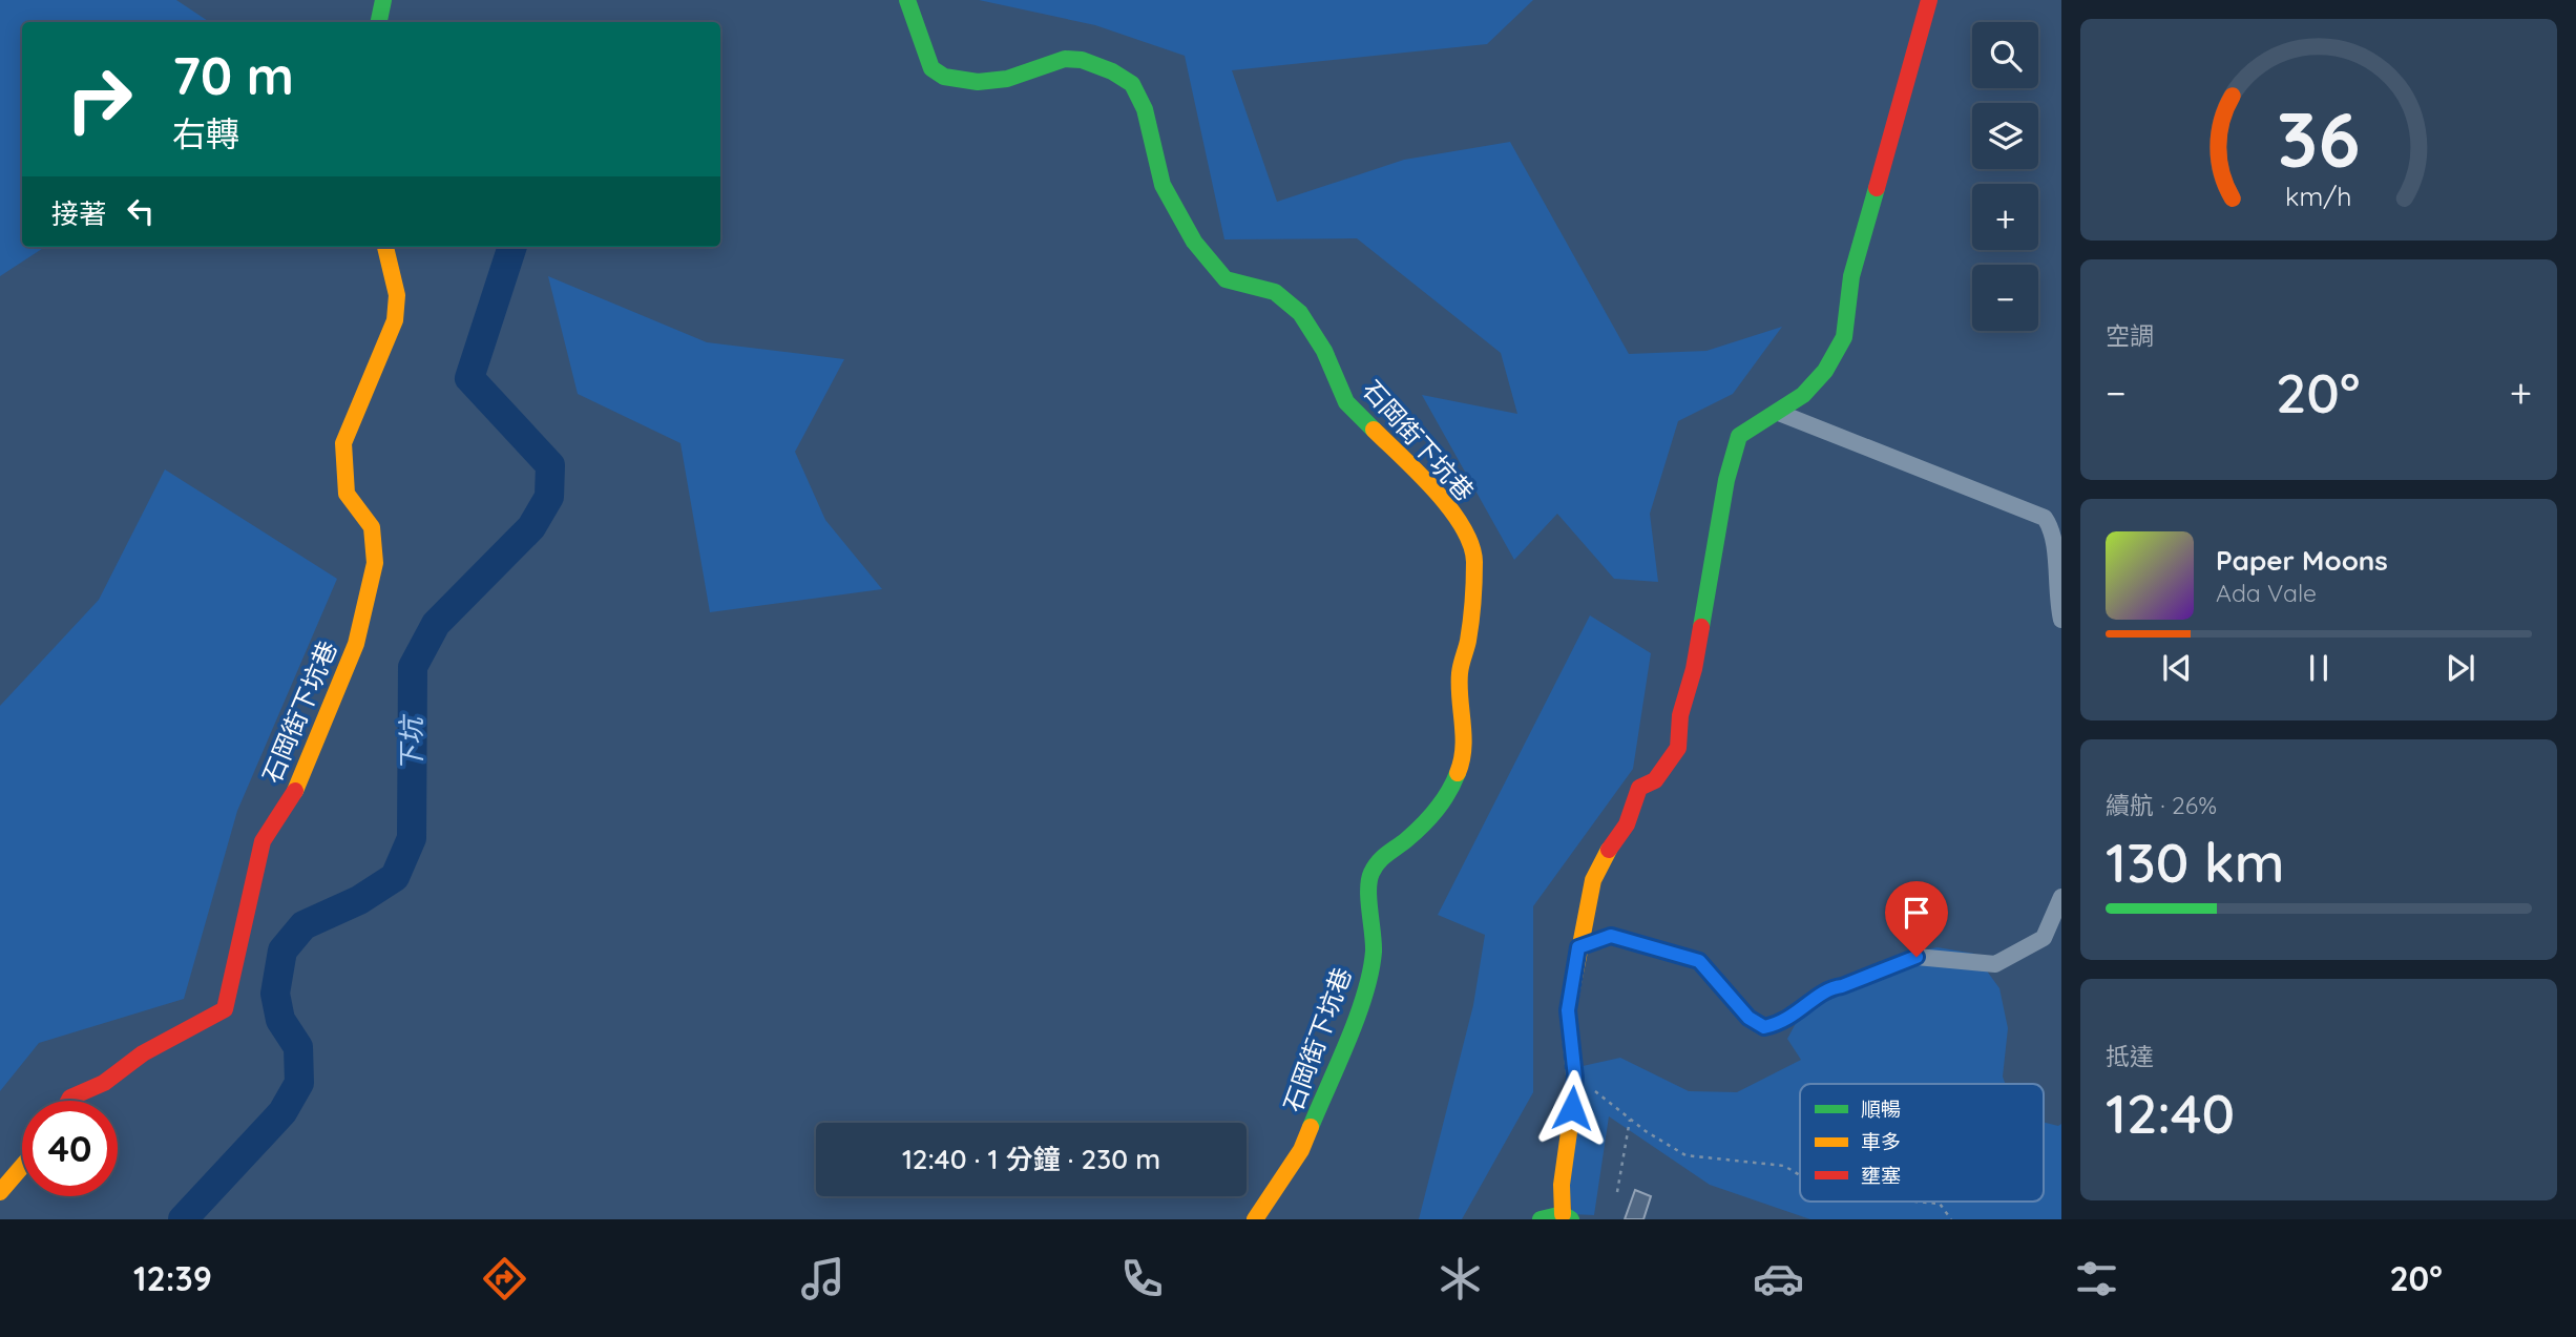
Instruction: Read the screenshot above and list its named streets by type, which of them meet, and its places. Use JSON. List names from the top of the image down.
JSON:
{
  "streets": {
    "street": ["石岡街下坑巷"]
  },
  "water": ["下坑"],
  "legend": ["順暢", "車多", "壅塞"],
  "page": {
    "map_buttons": ["+", "−"],
    "turn": ["70 m", "右轉"],
    "then": "接著",
    "tile": [
      "空調",
      ["續航 · 26%", "130 km"],
      ["抵達", "12:40"]
    ],
    "heat": ["−", "20°", "+"],
    "song": ["Paper Moons", "Ada Vale"],
    "limit": "40",
    "trip": "12:40 · 1 分鐘 · 230 m",
    "tabs": ["12:39", "20°"],
    "gauge": ["36", "km/h"]
  }
}
